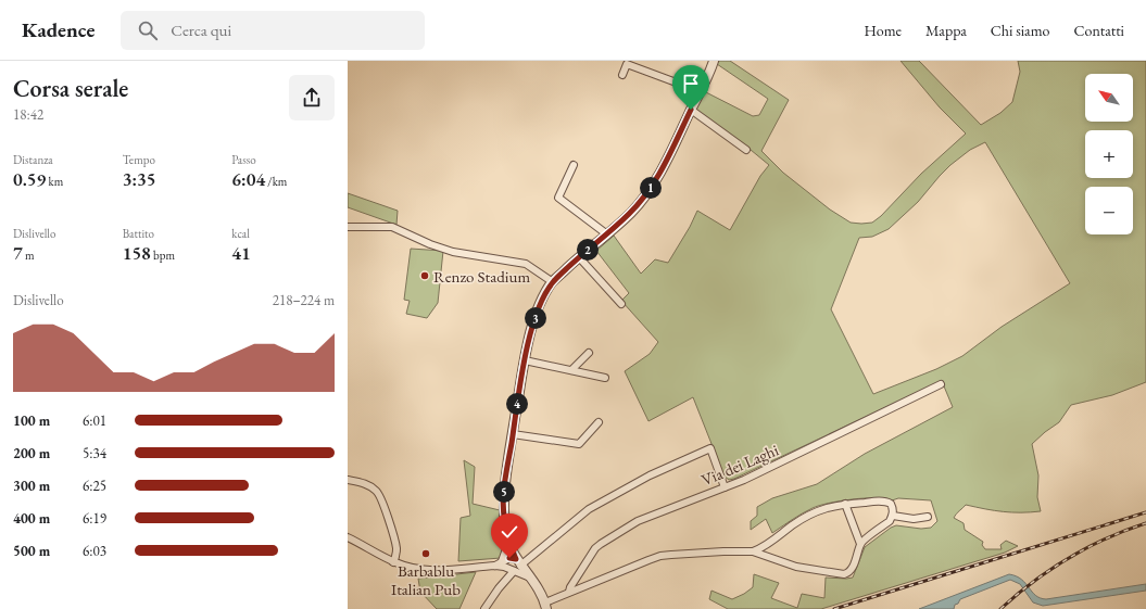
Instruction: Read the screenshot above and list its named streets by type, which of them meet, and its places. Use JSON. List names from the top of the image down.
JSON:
{
  "streets": {
    "street": ["Via dei Laghi"]
  },
  "places": ["Renzo Stadium", "Barbablu Italian Pub"],
  "north": "top left",
  "page": {
    "header": "Kadence",
    "search": "Cerca qui",
    "nav": [
      "Home",
      "Mappa",
      "Chi siamo",
      "Contatti"
    ],
    "heading": ["Corsa serale", "18:42"],
    "map_buttons": ["+", "−"],
    "stats": [
      ["Distanza", "0.59 km"],
      ["Tempo", "3:35"],
      ["Passo", "6:04 /km"],
      ["Dislivello", "7 m"],
      ["Battito", "158 bpm"],
      ["kcal", "41"]
    ],
    "pins": [
      "1",
      "2",
      "3",
      "4",
      "5"
    ],
    "chart": ["Dislivello", "218–224 m"],
    "list": [
      {
        "name": "100 m",
        "note": "6:01"
      },
      {
        "name": "200 m",
        "note": "5:34"
      },
      {
        "name": "300 m",
        "note": "6:25"
      },
      {
        "name": "400 m",
        "note": "6:19"
      },
      {
        "name": "500 m",
        "note": "6:03"
      }
    ]
  }
}
